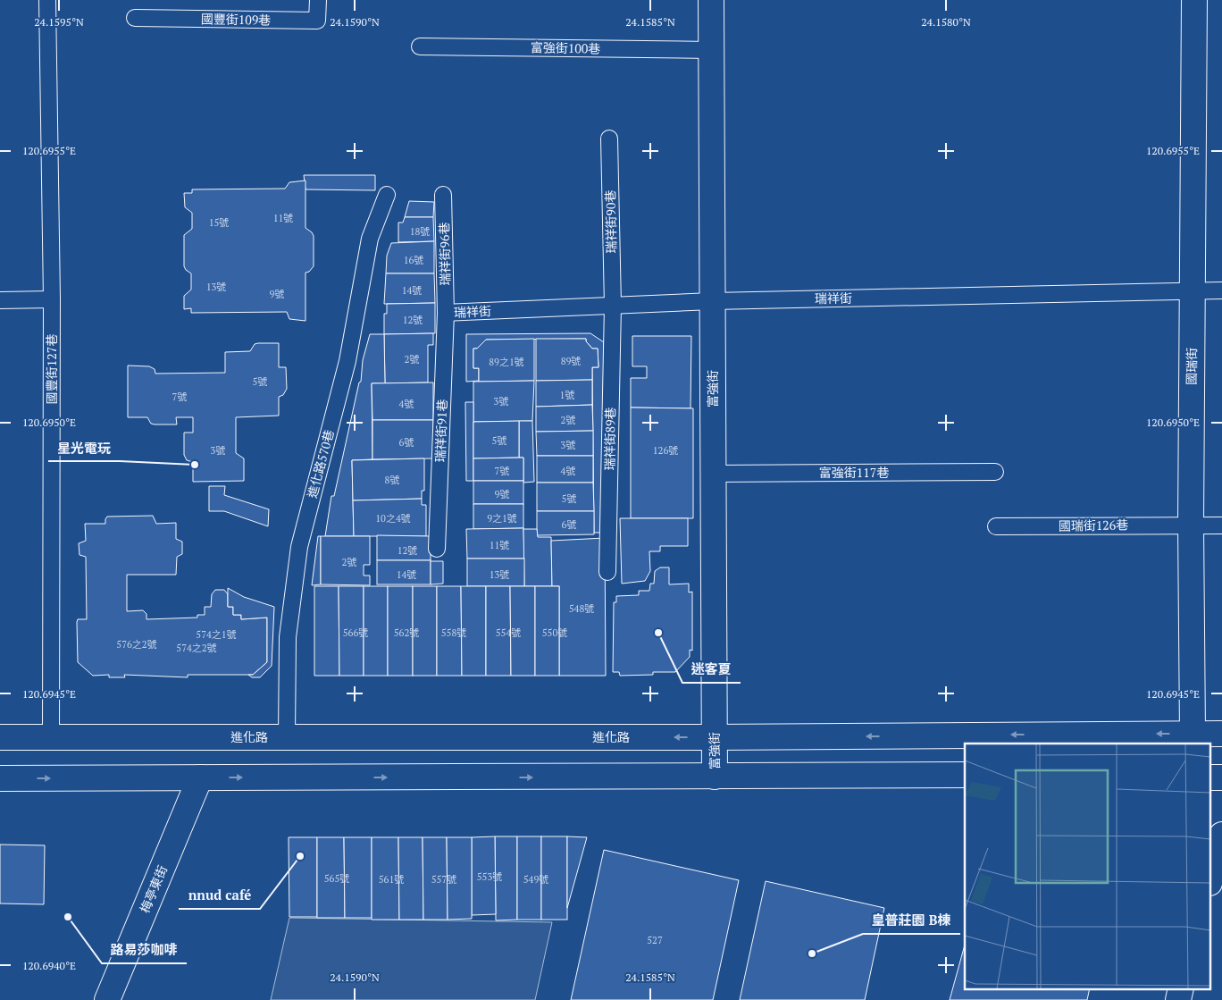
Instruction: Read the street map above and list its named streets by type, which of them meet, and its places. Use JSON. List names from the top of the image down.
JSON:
{
  "streets": {
    "main road": [
      "國瑞街",
      "富強街",
      "進化路",
      "梅亭東街"
    ],
    "lane": [
      "國豐街109巷",
      "富強街100巷",
      "瑞祥街90巷",
      "瑞祥街96巷",
      "瑞祥街",
      "國豐街127巷",
      "瑞祥街91巷",
      "瑞祥街89巷",
      "進化路570巷",
      "富強街117巷",
      "國瑞街126巷"
    ]
  },
  "crossings": [
    ["富強街100巷", "富強街"],
    ["瑞祥街90巷", "瑞祥街"],
    ["瑞祥街90巷", "瑞祥街89巷"],
    ["瑞祥街96巷", "瑞祥街"],
    ["瑞祥街96巷", "瑞祥街91巷"],
    ["瑞祥街", "國瑞街"],
    ["瑞祥街", "富強街"],
    ["瑞祥街", "瑞祥街91巷"],
    ["瑞祥街", "瑞祥街89巷"],
    ["國瑞街", "國瑞街126巷"],
    ["國瑞街", "進化路"],
    ["國豐街127巷", "進化路"],
    ["富強街", "富強街117巷"],
    ["富強街", "進化路"],
    ["進化路570巷", "進化路"]
  ],
  "places": [
    "星光電玩",
    "迷客夏",
    "nnud café",
    "路易莎咖啡",
    "皇普莊園 B棟"
  ],
  "house_numbers": [
    "11號",
    "15號",
    "18號",
    "16號",
    "13號",
    "14號",
    "9號",
    "12號",
    "2號",
    "89號",
    "89之1號",
    "5號",
    "1號",
    "7號",
    "3號",
    "4號",
    "2號",
    "5號",
    "6號",
    "3號",
    "3號",
    "126號",
    "7號",
    "4號",
    "8號",
    "9號",
    "5號",
    "10之4號",
    "9之1號",
    "6號",
    "11號",
    "12號",
    "2號",
    "14號",
    "13號",
    "548號",
    "566號",
    "562號",
    "558號",
    "554號",
    "550號",
    "574之1號",
    "576之2號",
    "574之2號",
    "553號",
    "565號",
    "561號",
    "557號",
    "549號",
    "527"
  ],
  "coordinates": [
    "24.1595°N",
    "24.1590°N",
    "24.1585°N",
    "24.1580°N",
    "120.6955°E",
    "120.6950°E",
    "120.6945°E",
    "120.6940°E"
  ]
}
